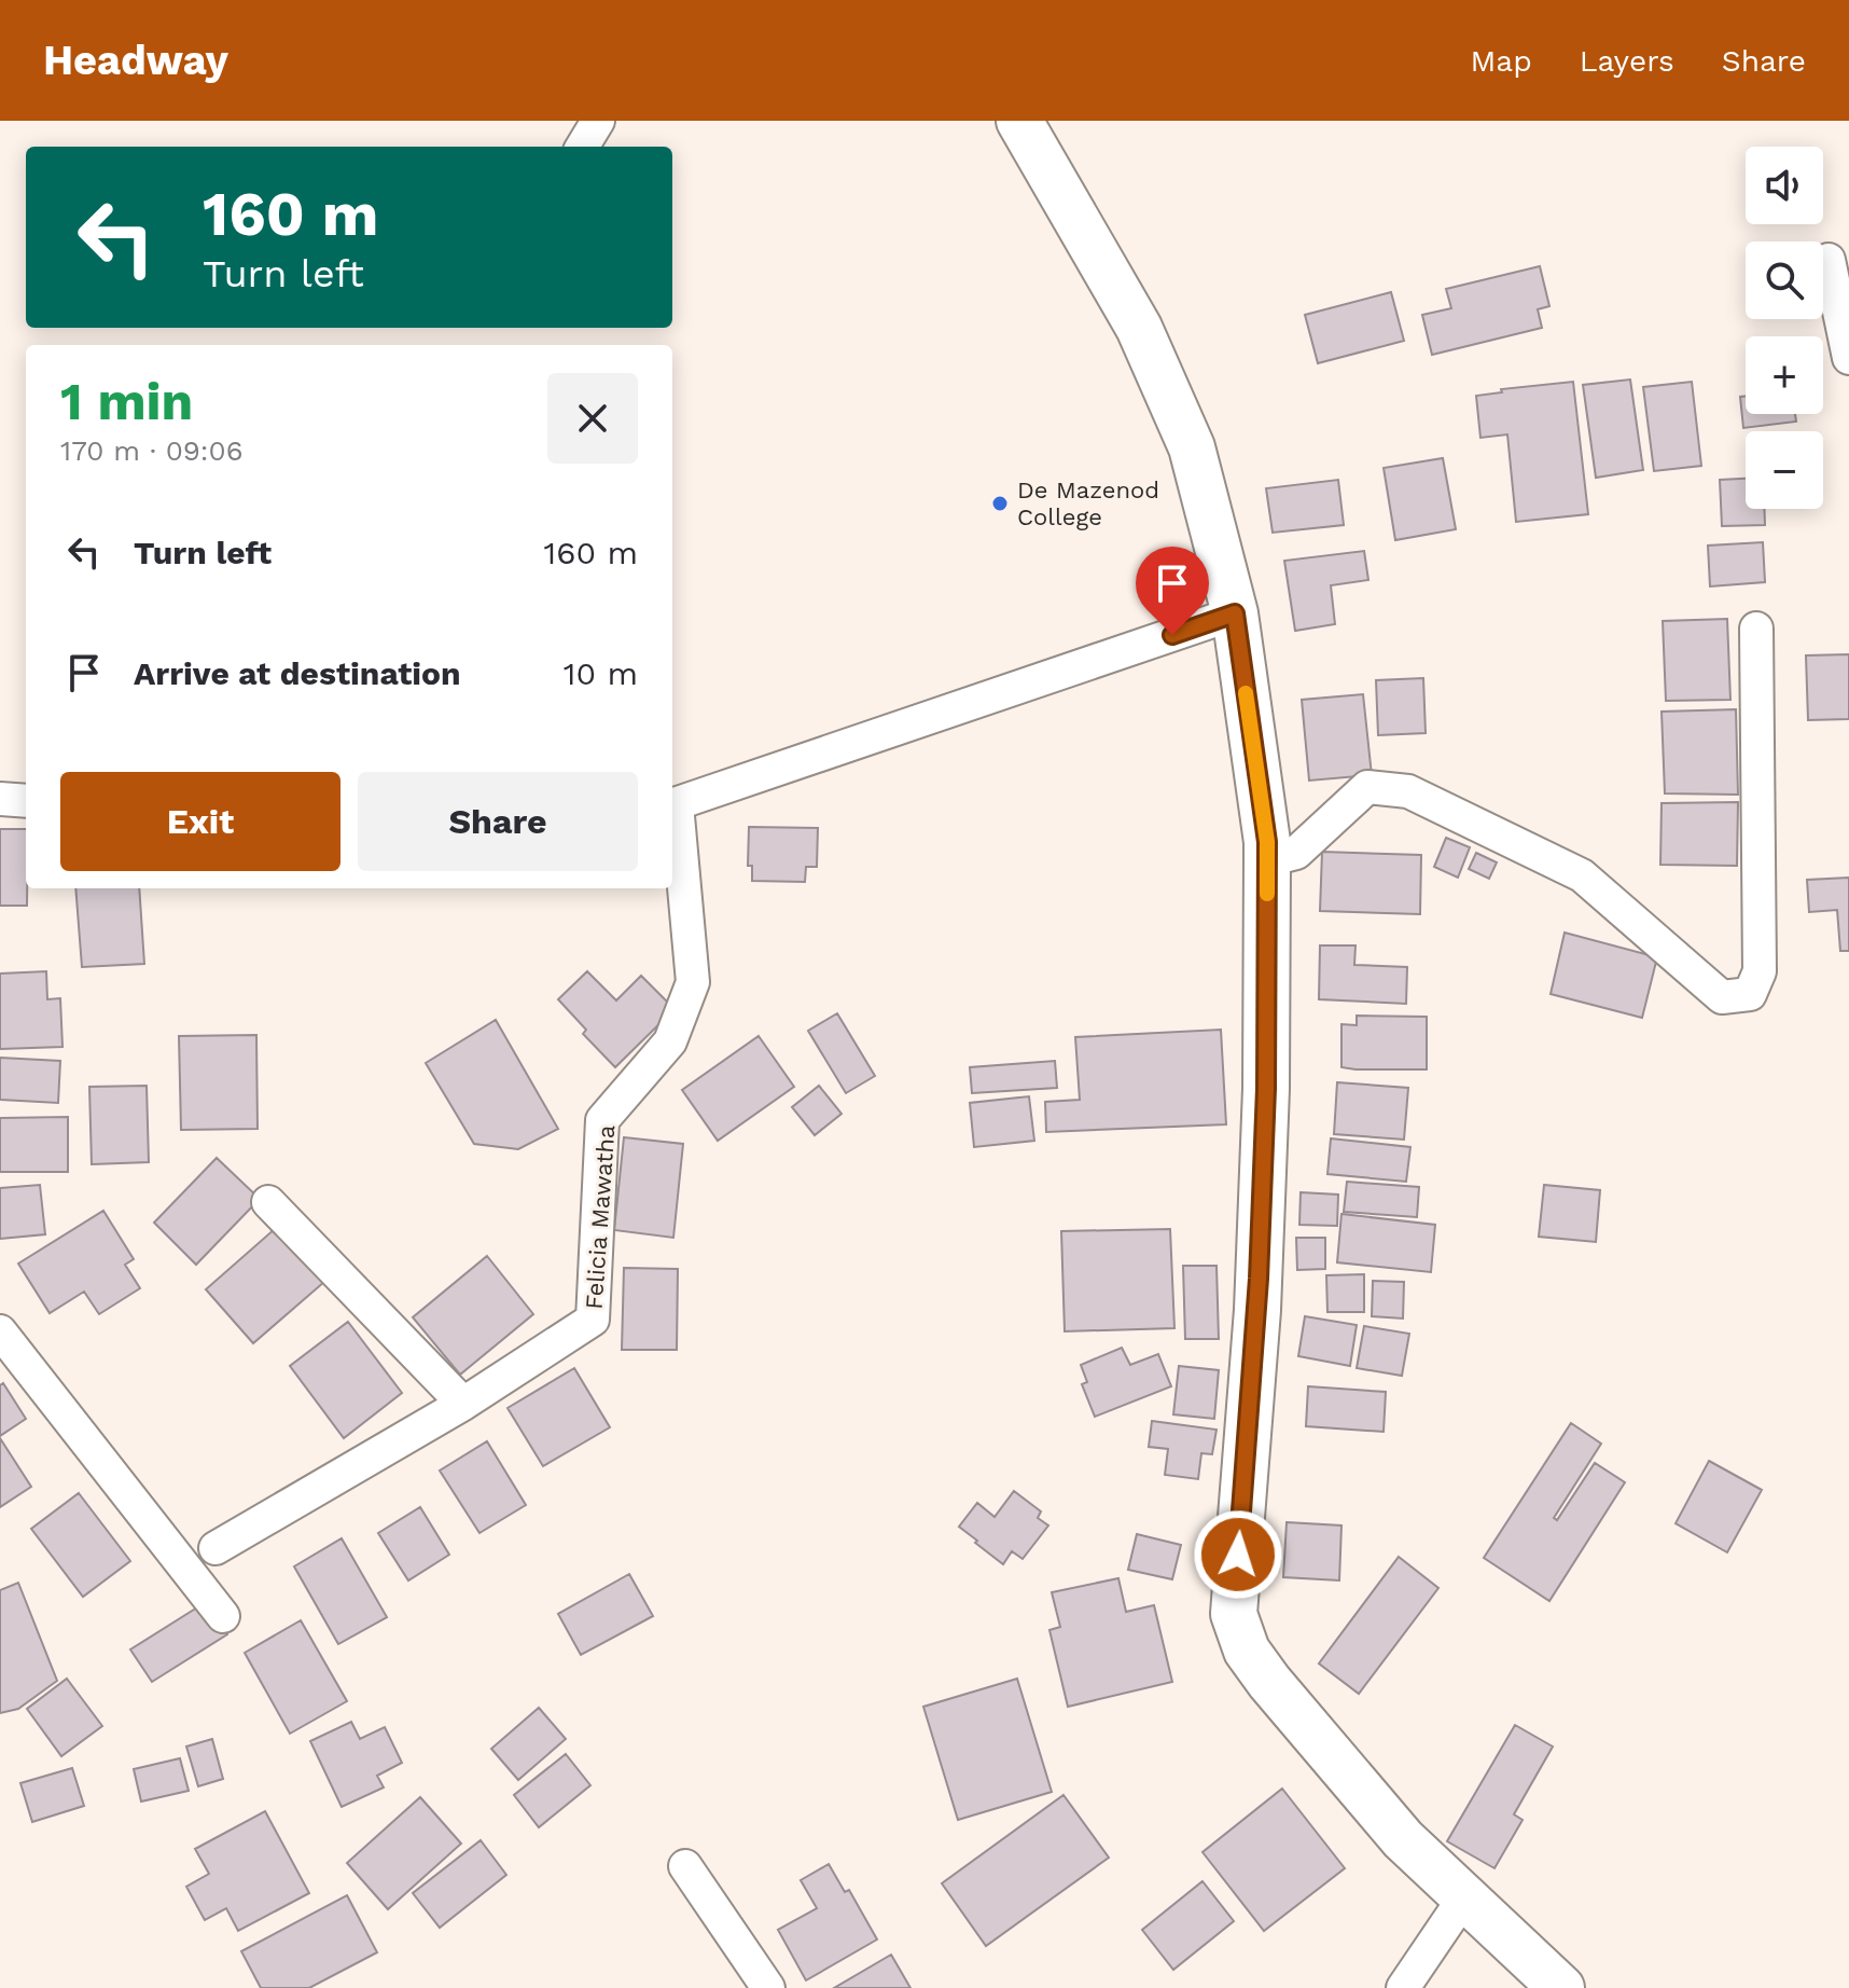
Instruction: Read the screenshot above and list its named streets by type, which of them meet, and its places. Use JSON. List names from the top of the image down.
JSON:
{
  "streets": {
    "street": ["Felicia Mawatha"]
  },
  "places": ["De Mazenod College"],
  "page": {
    "header": "Headway",
    "nav": ["Map", "Layers", "Share"],
    "map_buttons": ["+", "−"],
    "turn": ["160 m", "Turn left"],
    "heading": ["1 min", "170 m · 09:06"],
    "list": [
      {
        "name": "Turn left",
        "value": "160 m"
      },
      {
        "name": "Arrive at destination",
        "value": "10 m"
      }
    ],
    "buttons": ["Exit", "Share"]
  }
}
